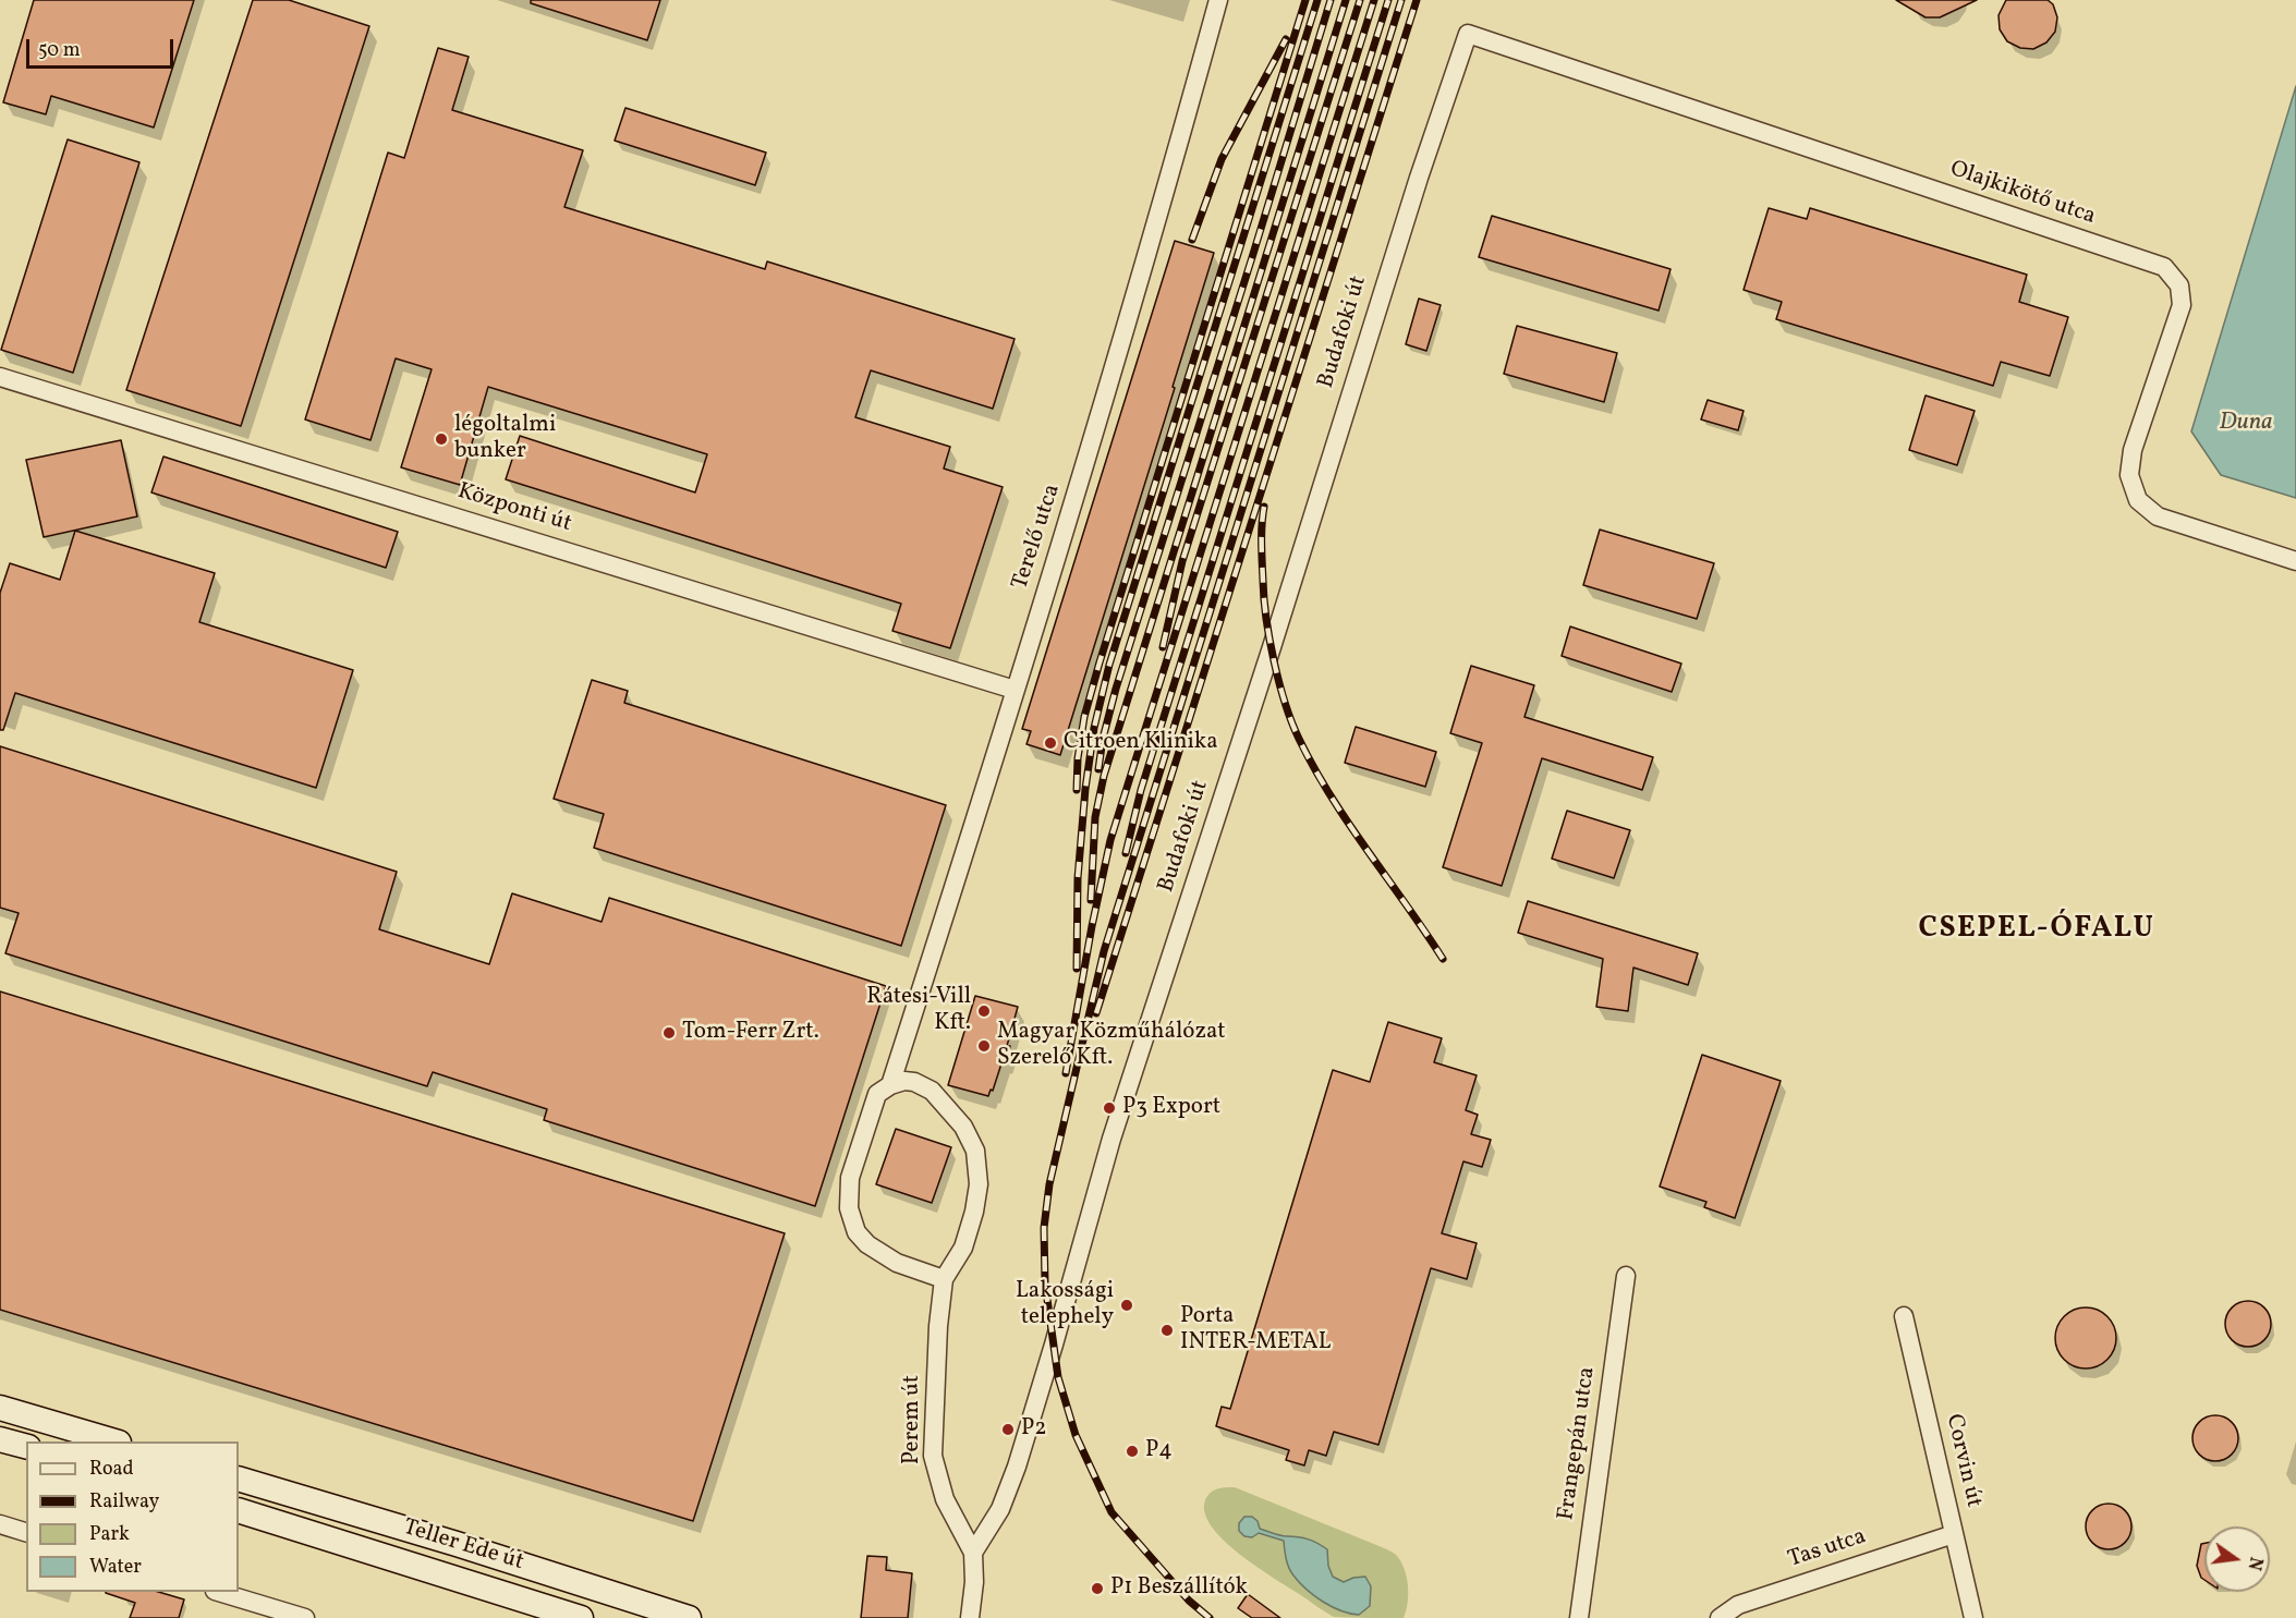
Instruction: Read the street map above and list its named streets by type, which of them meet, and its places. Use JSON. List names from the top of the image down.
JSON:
{
  "streets": {
    "main road": ["Teller Ede út"],
    "street": [
      "Olajkikötő utca",
      "Budafoki út",
      "Központi út",
      "Terelő utca",
      "Perem út",
      "Frangepán utca",
      "Corvin út",
      "Tas utca"
    ]
  },
  "crossings": [
    ["Olajkikötő utca", "Budafoki út"],
    ["Budafoki út", "Perem út"],
    ["Központi út", "Terelő utca"],
    ["Terelő utca", "Perem út"],
    ["Corvin út", "Tas utca"]
  ],
  "districts": ["CSEPEL-ÓFALU"],
  "water": ["Duna"],
  "places": [
    "légoltalmi bunker",
    "Citroen Klinika",
    "Rátesi-Vill Kft.",
    "Tom-Ferr Zrt.",
    "Magyar Közműhálózat Szerelő Kft.",
    "P3 Export",
    "Lakossági telephely",
    "Porta INTER-METAL",
    "P2",
    "P4",
    "P1 Beszállítók"
  ],
  "legend": [
    "Road",
    "Railway",
    "Park",
    "Water"
  ],
  "scale_bar": "50 m",
  "north": "right"
}
